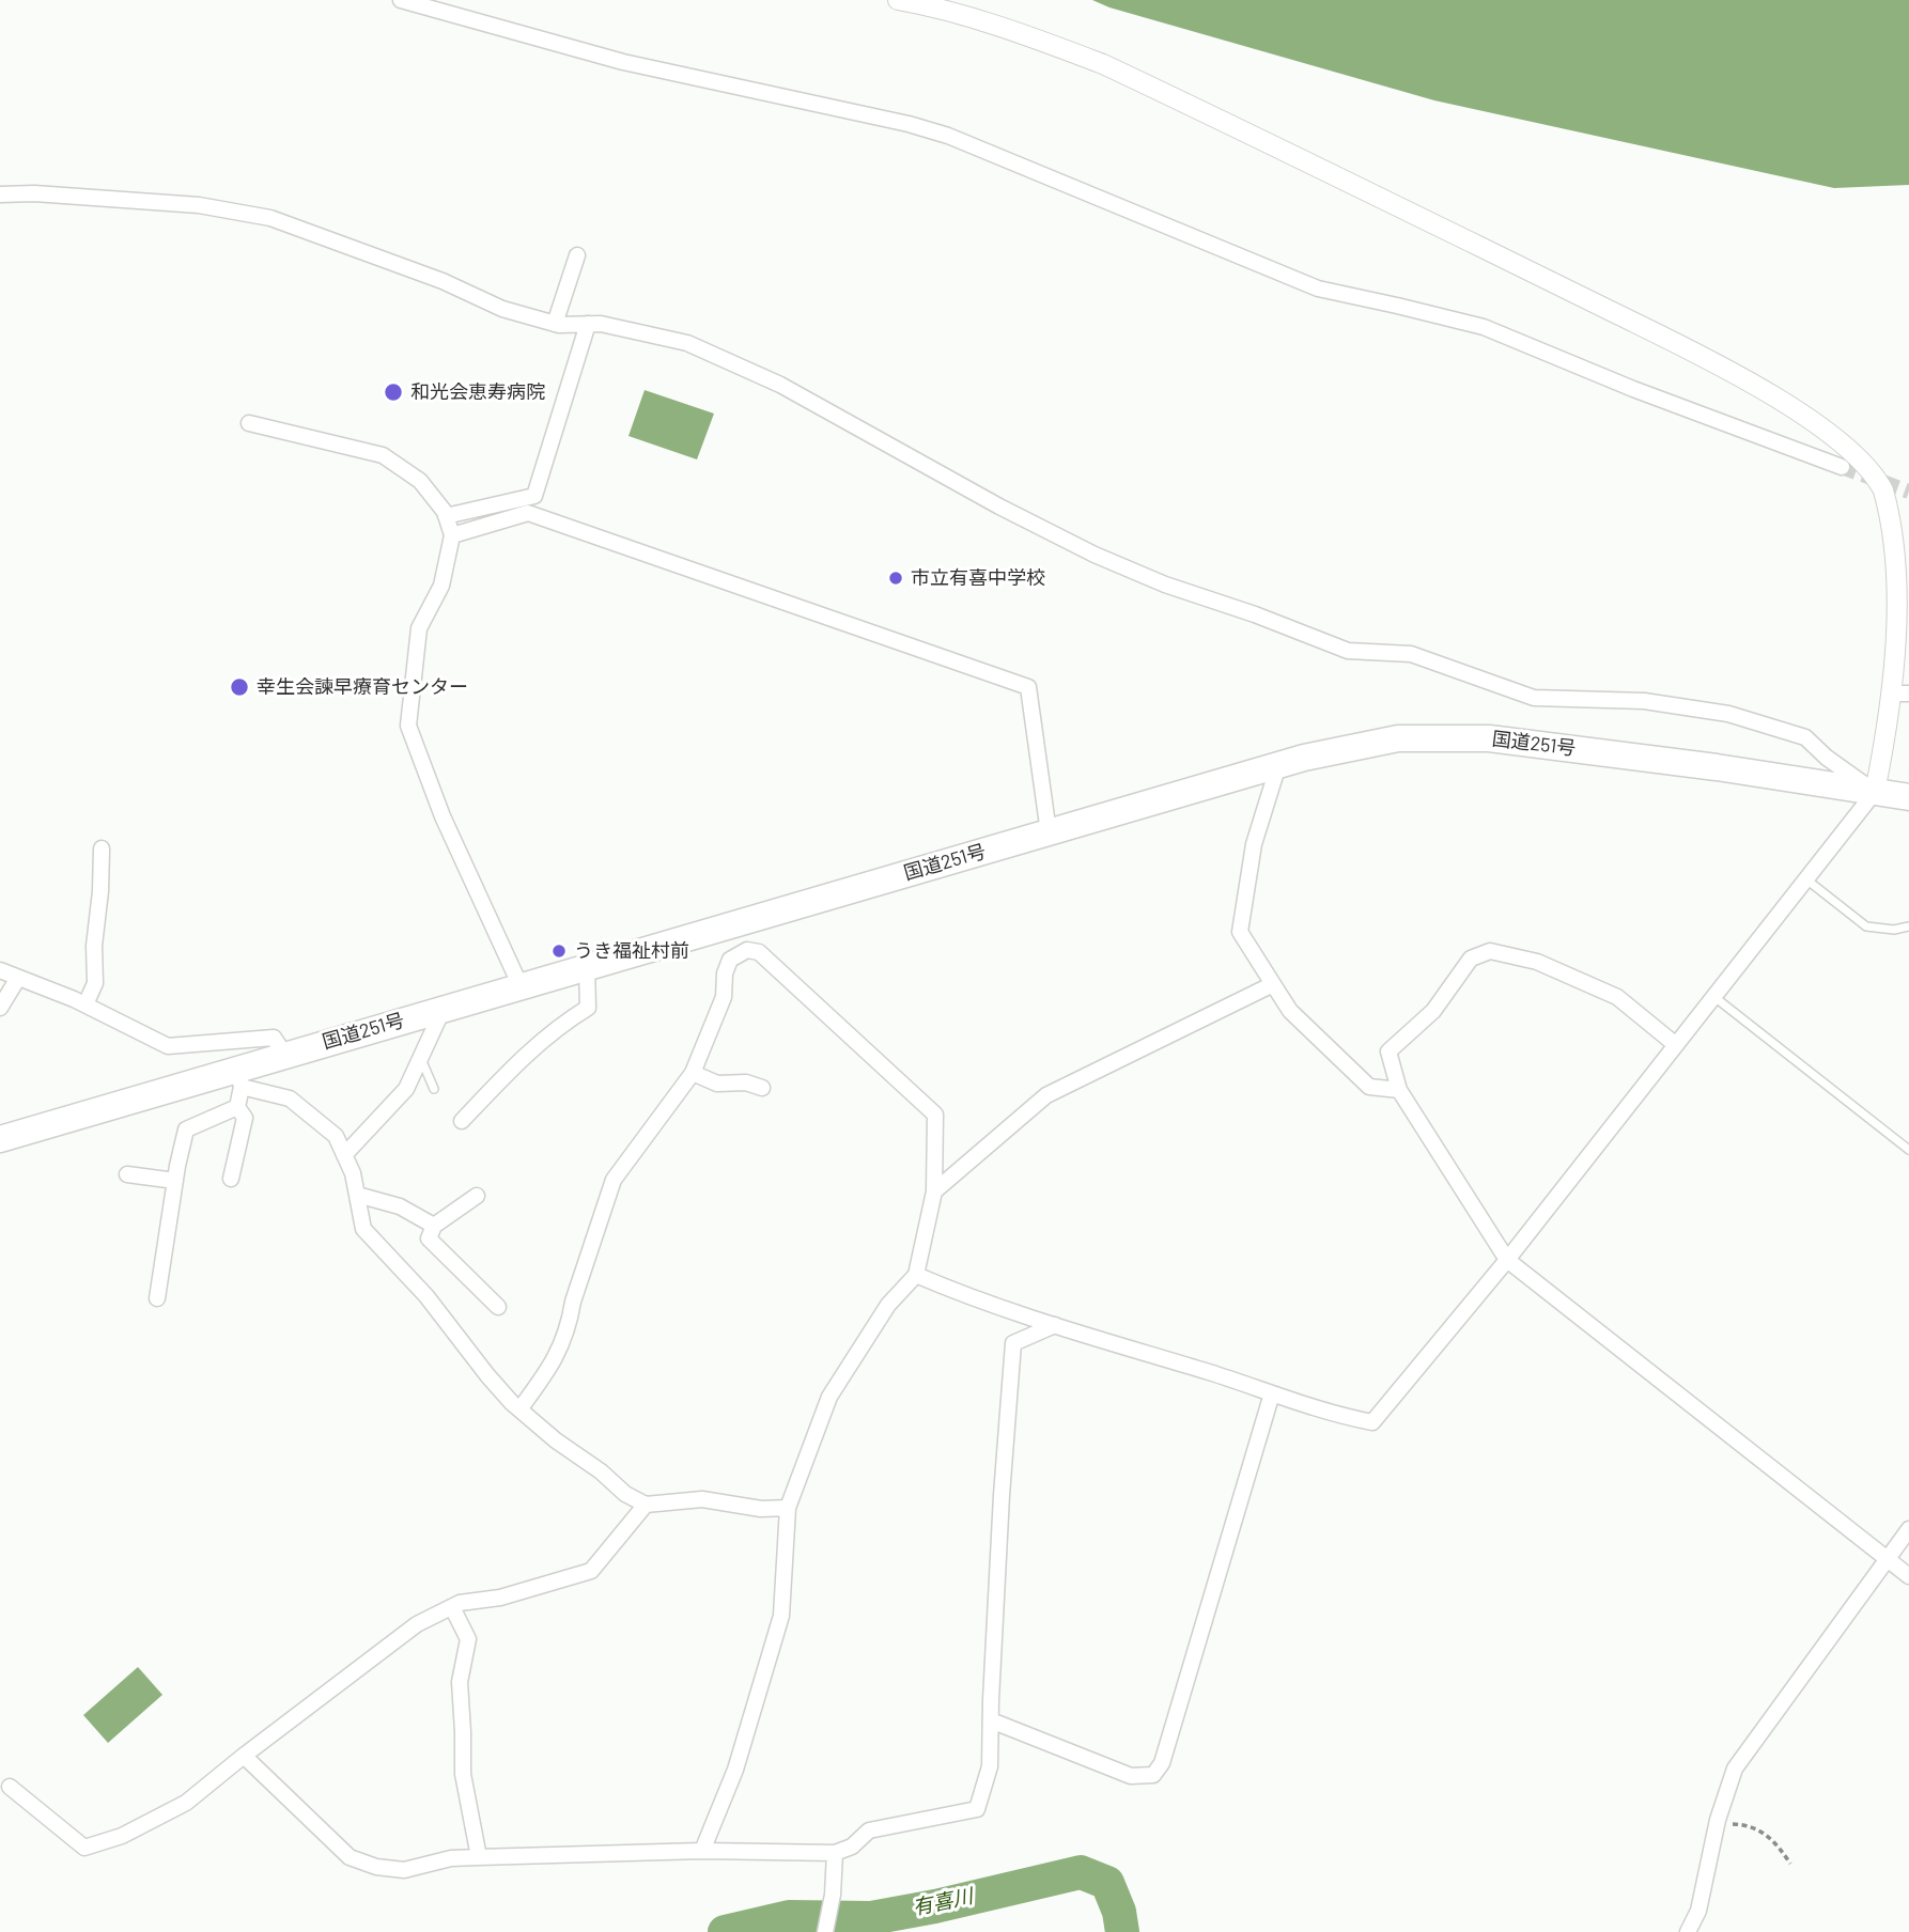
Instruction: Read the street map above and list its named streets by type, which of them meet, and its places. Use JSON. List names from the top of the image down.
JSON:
{
  "streets": {
    "highway": ["国道251号"]
  },
  "water": ["有喜川"],
  "places": [
    "和光会恵寿病院",
    "市立有喜中学校",
    "幸生会諫早療育センター",
    "うき福祉村前"
  ]
}
